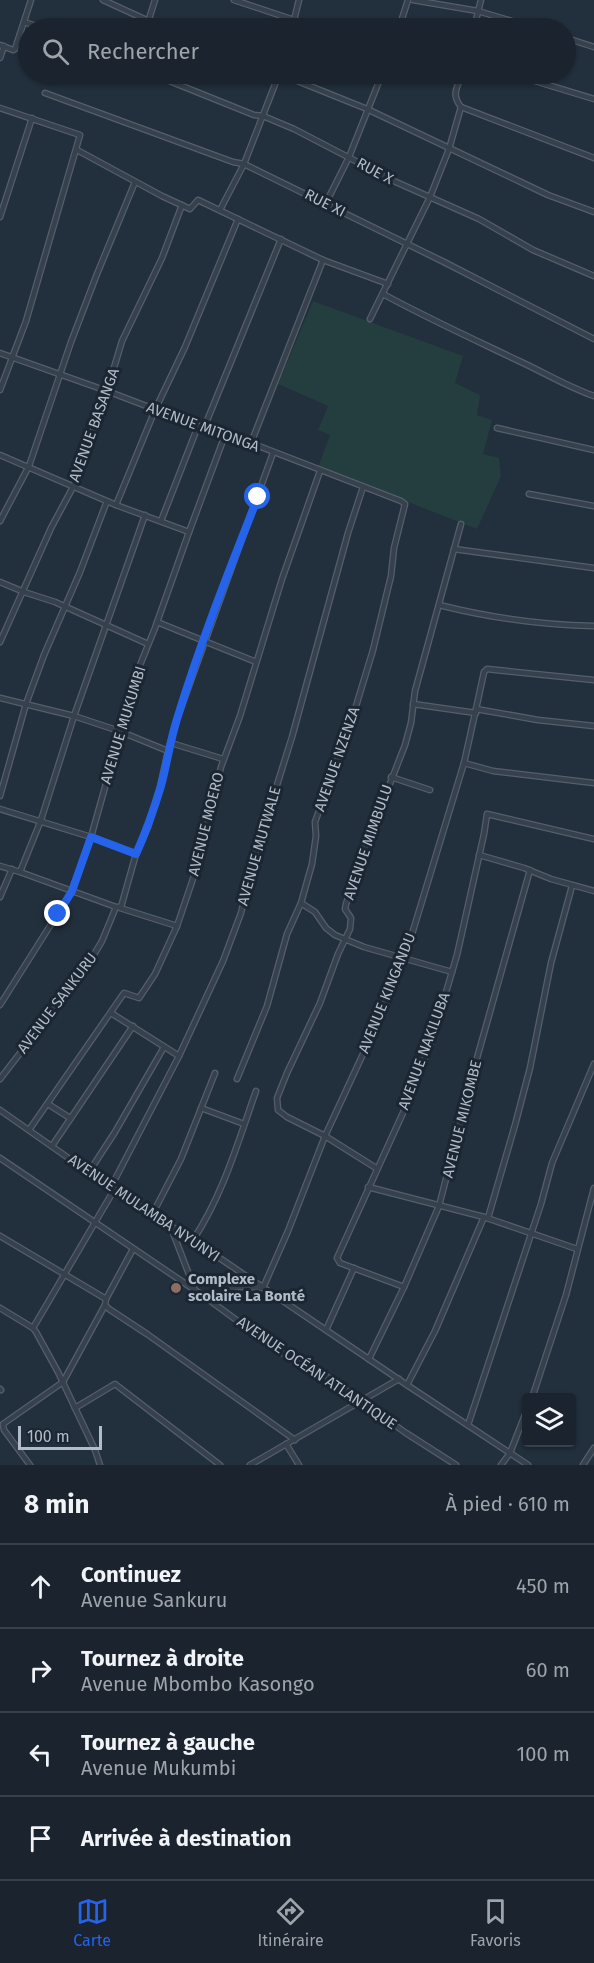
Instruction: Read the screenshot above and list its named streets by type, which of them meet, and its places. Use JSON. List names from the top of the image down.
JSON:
{
  "streets": {
    "street": [
      "RUE X",
      "RUE XI",
      "AVENUE BASANGA",
      "AVENUE MITONGA",
      "AVENUE MUKUMBI",
      "AVENUE NZENZA",
      "AVENUE MOERO",
      "AVENUE MIMBULU",
      "AVENUE MUTWALE",
      "AVENUE KINGANDU",
      "AVENUE SANKURU",
      "AVENUE NAKILUBA",
      "AVENUE MIKOMBE",
      "AVENUE MULAMBA NYUNYI",
      "AVENUE OCÉAN ATLANTIQUE"
    ]
  },
  "crossings": [
    ["AVENUE BASANGA", "AVENUE MITONGA"],
    ["AVENUE MITONGA", "AVENUE MUKUMBI"],
    ["AVENUE MITONGA", "AVENUE NZENZA"],
    ["AVENUE MITONGA", "AVENUE MOERO"],
    ["AVENUE MITONGA", "AVENUE MUTWALE"],
    ["AVENUE MITONGA", "AVENUE SANKURU"],
    ["AVENUE MOERO", "AVENUE MULAMBA NYUNYI"],
    ["AVENUE MIMBULU", "AVENUE KINGANDU"],
    ["AVENUE MIMBULU", "AVENUE NAKILUBA"],
    ["AVENUE MUTWALE", "AVENUE MULAMBA NYUNYI"],
    ["AVENUE MUTWALE", "AVENUE OCÉAN ATLANTIQUE"],
    ["AVENUE KINGANDU", "AVENUE MULAMBA NYUNYI"],
    ["AVENUE MIKOMBE", "AVENUE MULAMBA NYUNYI"]
  ],
  "places": ["Complexe scolaire La Bonté"],
  "scale_bar": "100 m",
  "page": {
    "search": "Rechercher",
    "scale": "100 m",
    "heading": ["8 min", "À pied · 610 m"],
    "list": [
      ["Continuez", "Avenue Sankuru", "450 m"],
      ["Tournez à droite", "Avenue Mbombo Kasongo", "60 m"],
      ["Tournez à gauche", "Avenue Mukumbi", "100 m"],
      "Arrivée à destination"
    ],
    "nav": ["Carte", "Itinéraire", "Favoris"]
  }
}
